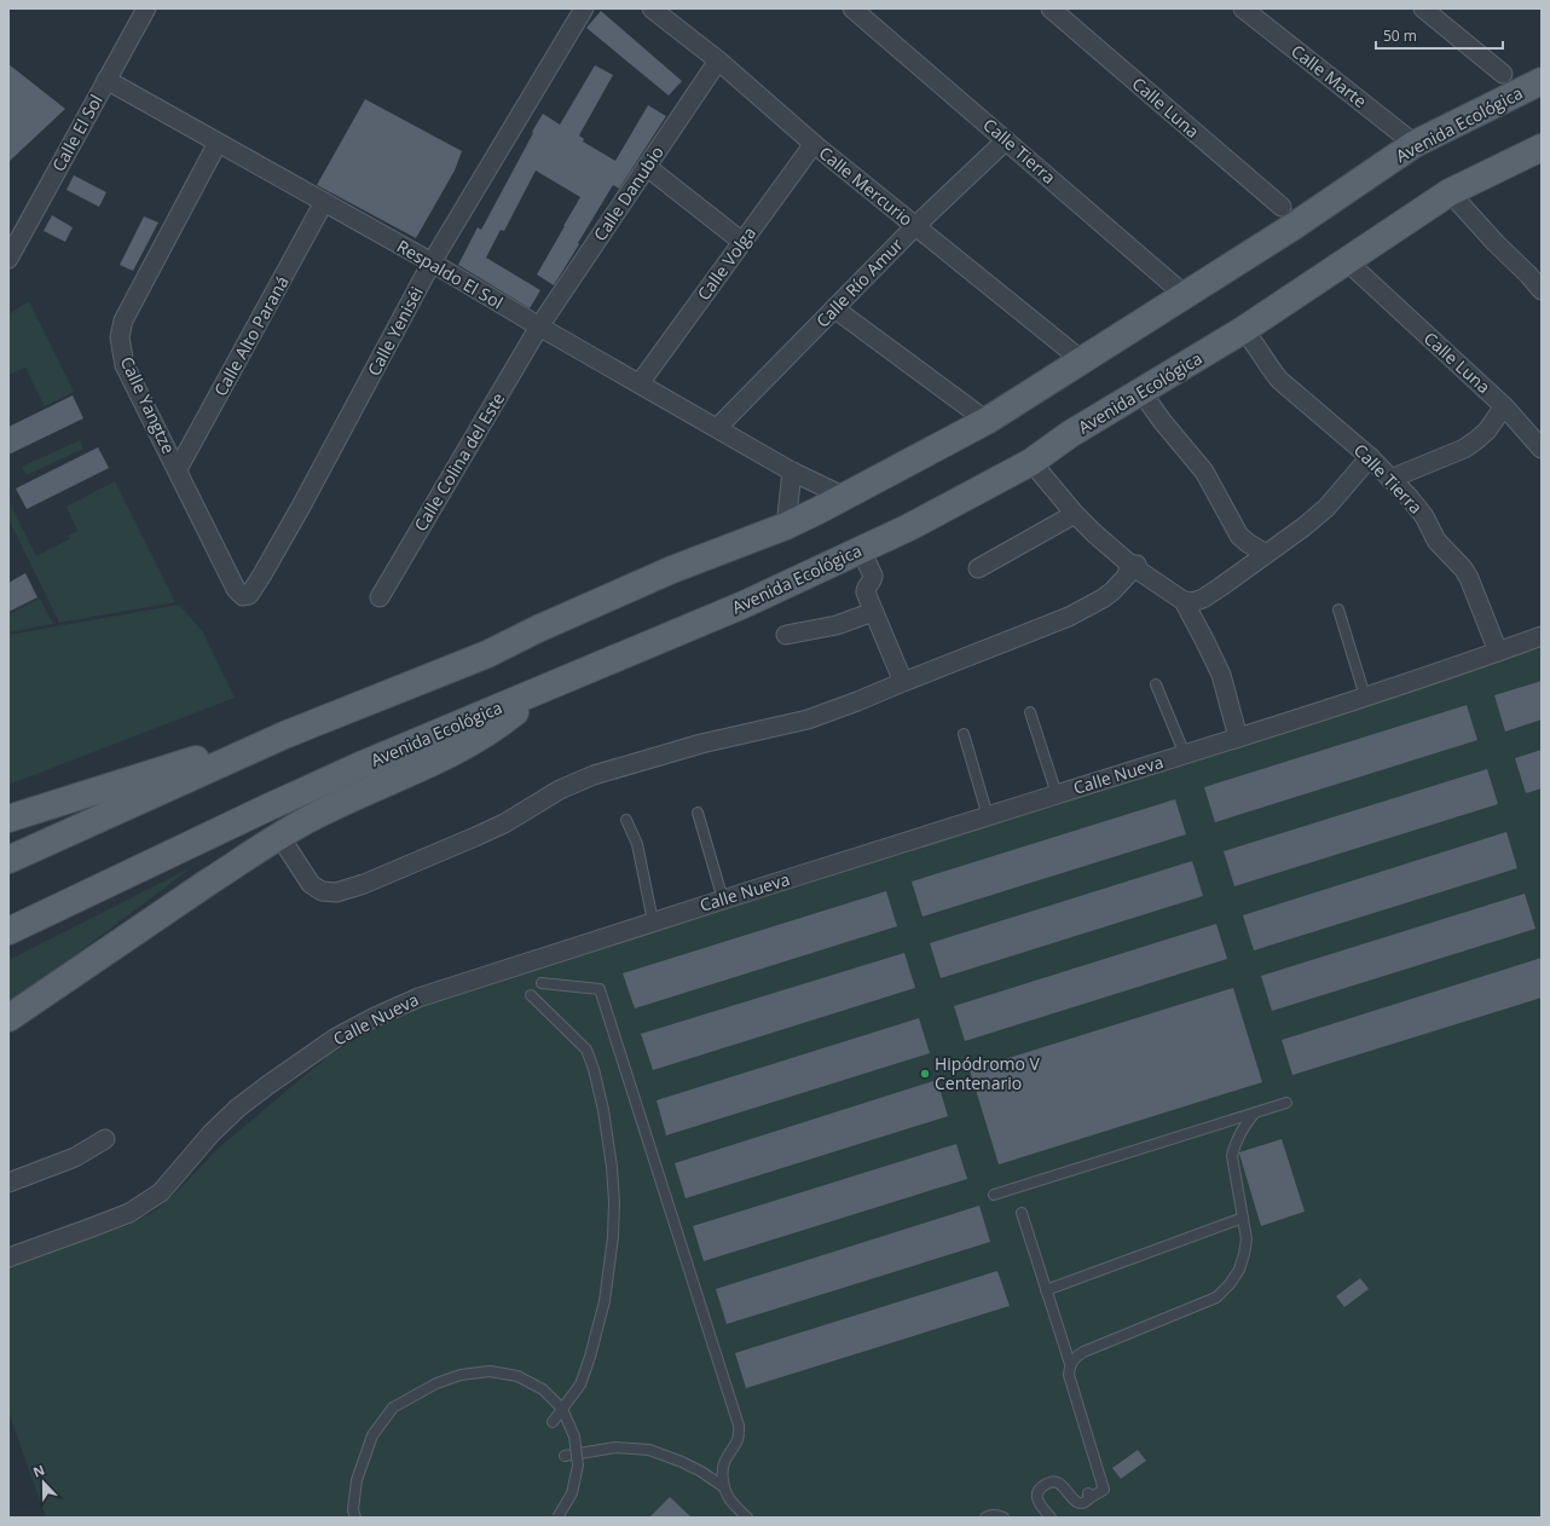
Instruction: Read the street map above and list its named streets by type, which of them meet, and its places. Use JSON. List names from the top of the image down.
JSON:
{
  "streets": {
    "main road": ["Avenida Ecológica"],
    "street": [
      "Calle Marte",
      "Calle Luna",
      "Calle El Sol",
      "Calle Tierra",
      "Calle Mercurio",
      "Calle Danubio",
      "Calle Volga",
      "Respaldo El Sol",
      "Calle Río Amur",
      "Calle Yeniséi",
      "Calle Alto Paraná",
      "Calle Yangtze",
      "Calle Colina del Este",
      "Calle Nueva"
    ]
  },
  "crossings": [
    ["Calle Marte", "Avenida Ecológica"],
    ["Calle Luna", "Avenida Ecológica"],
    ["Avenida Ecológica", "Calle Tierra"],
    ["Avenida Ecológica", "Calle Mercurio"],
    ["Avenida Ecológica", "Respaldo El Sol"],
    ["Calle El Sol", "Respaldo El Sol"],
    ["Calle Tierra", "Calle Río Amur"],
    ["Calle Tierra", "Calle Nueva"],
    ["Calle Mercurio", "Calle Danubio"],
    ["Calle Mercurio", "Calle Volga"],
    ["Calle Mercurio", "Calle Río Amur"],
    ["Calle Danubio", "Respaldo El Sol"],
    ["Calle Danubio", "Calle Colina del Este"],
    ["Calle Volga", "Respaldo El Sol"],
    ["Respaldo El Sol", "Calle Río Amur"],
    ["Respaldo El Sol", "Calle Yeniséi"],
    ["Respaldo El Sol", "Calle Alto Paraná"],
    ["Respaldo El Sol", "Calle Yangtze"],
    ["Respaldo El Sol", "Calle Colina del Este"],
    ["Calle Yeniséi", "Calle Yangtze"],
    ["Calle Alto Paraná", "Calle Yangtze"]
  ],
  "places": ["Hipódromo V Centenario"],
  "scale_bar": "50 m",
  "north": "top"
}
